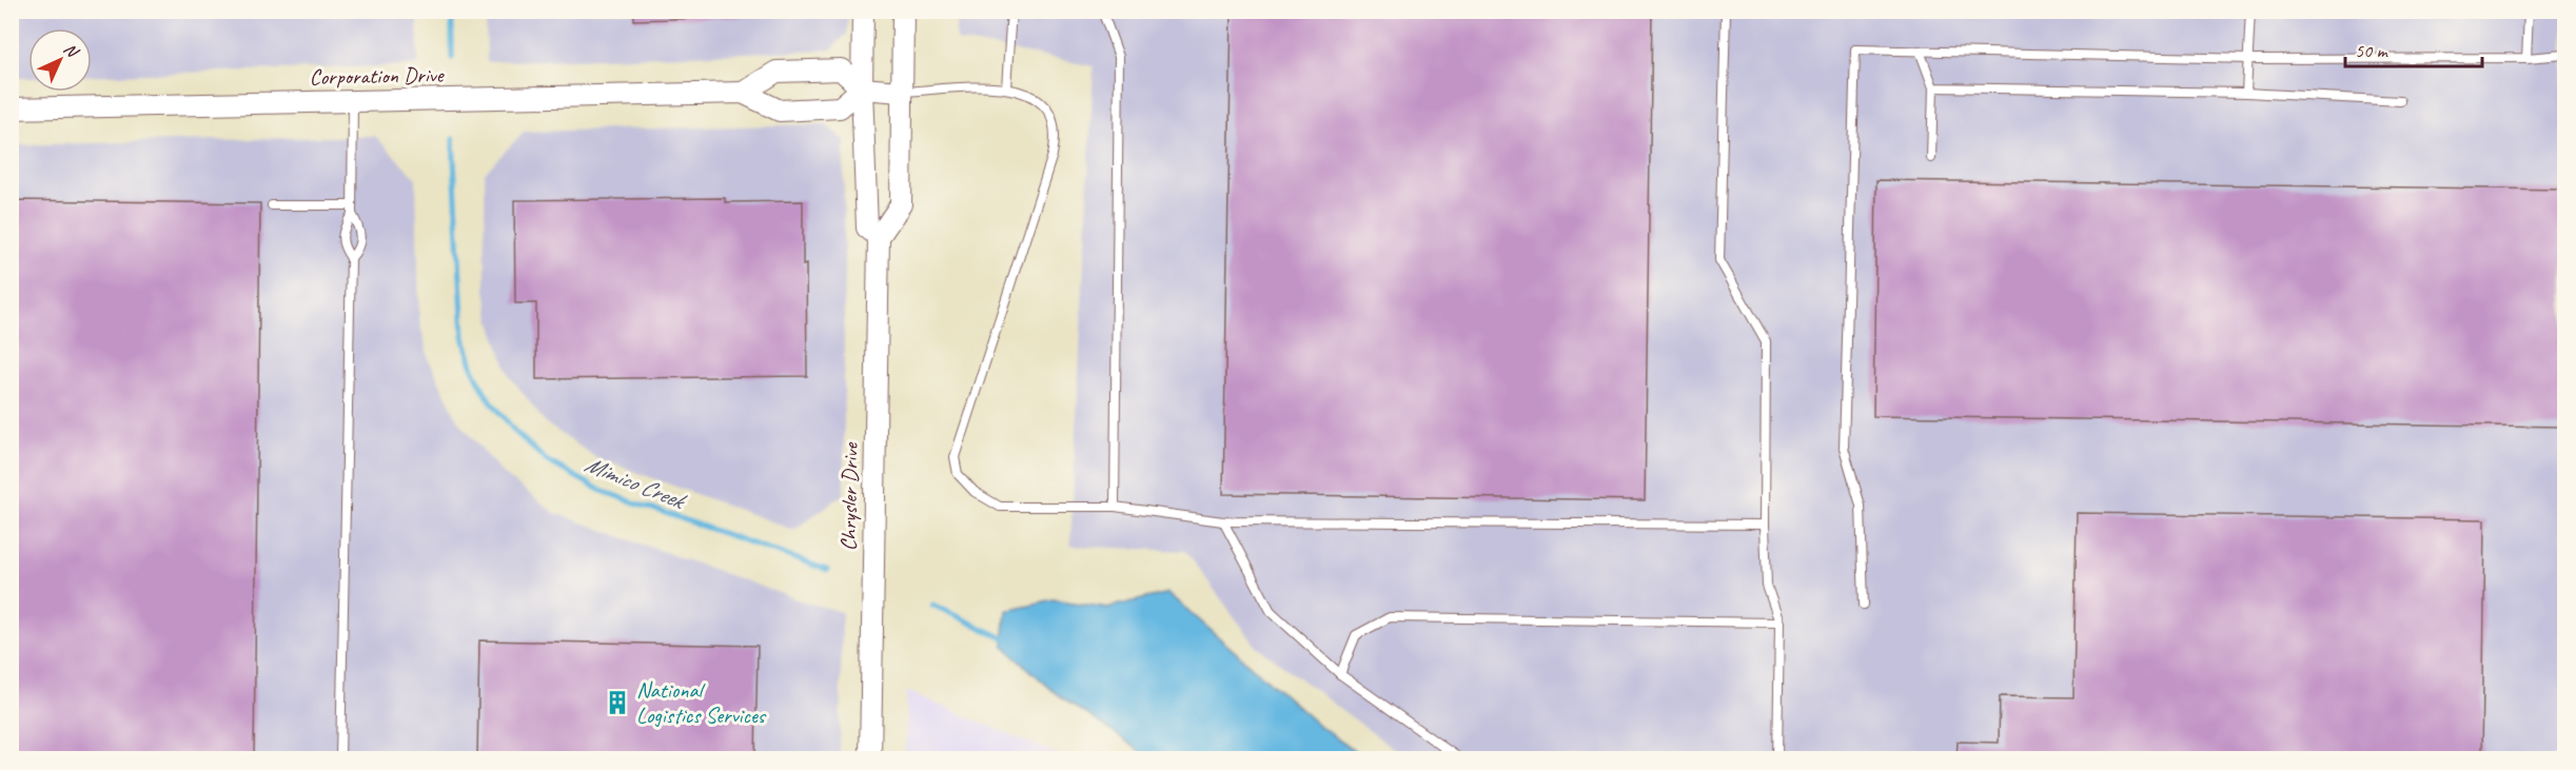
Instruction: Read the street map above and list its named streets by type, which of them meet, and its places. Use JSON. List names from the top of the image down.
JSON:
{
  "streets": {
    "street": ["Corporation Drive", "Chrysler Drive"]
  },
  "crossings": [
    ["Corporation Drive", "Chrysler Drive"]
  ],
  "water": ["Mimico Creek"],
  "places": {
    "building": ["National Logistics Services"]
  },
  "scale_bar": "50 m",
  "north": "top right"
}
